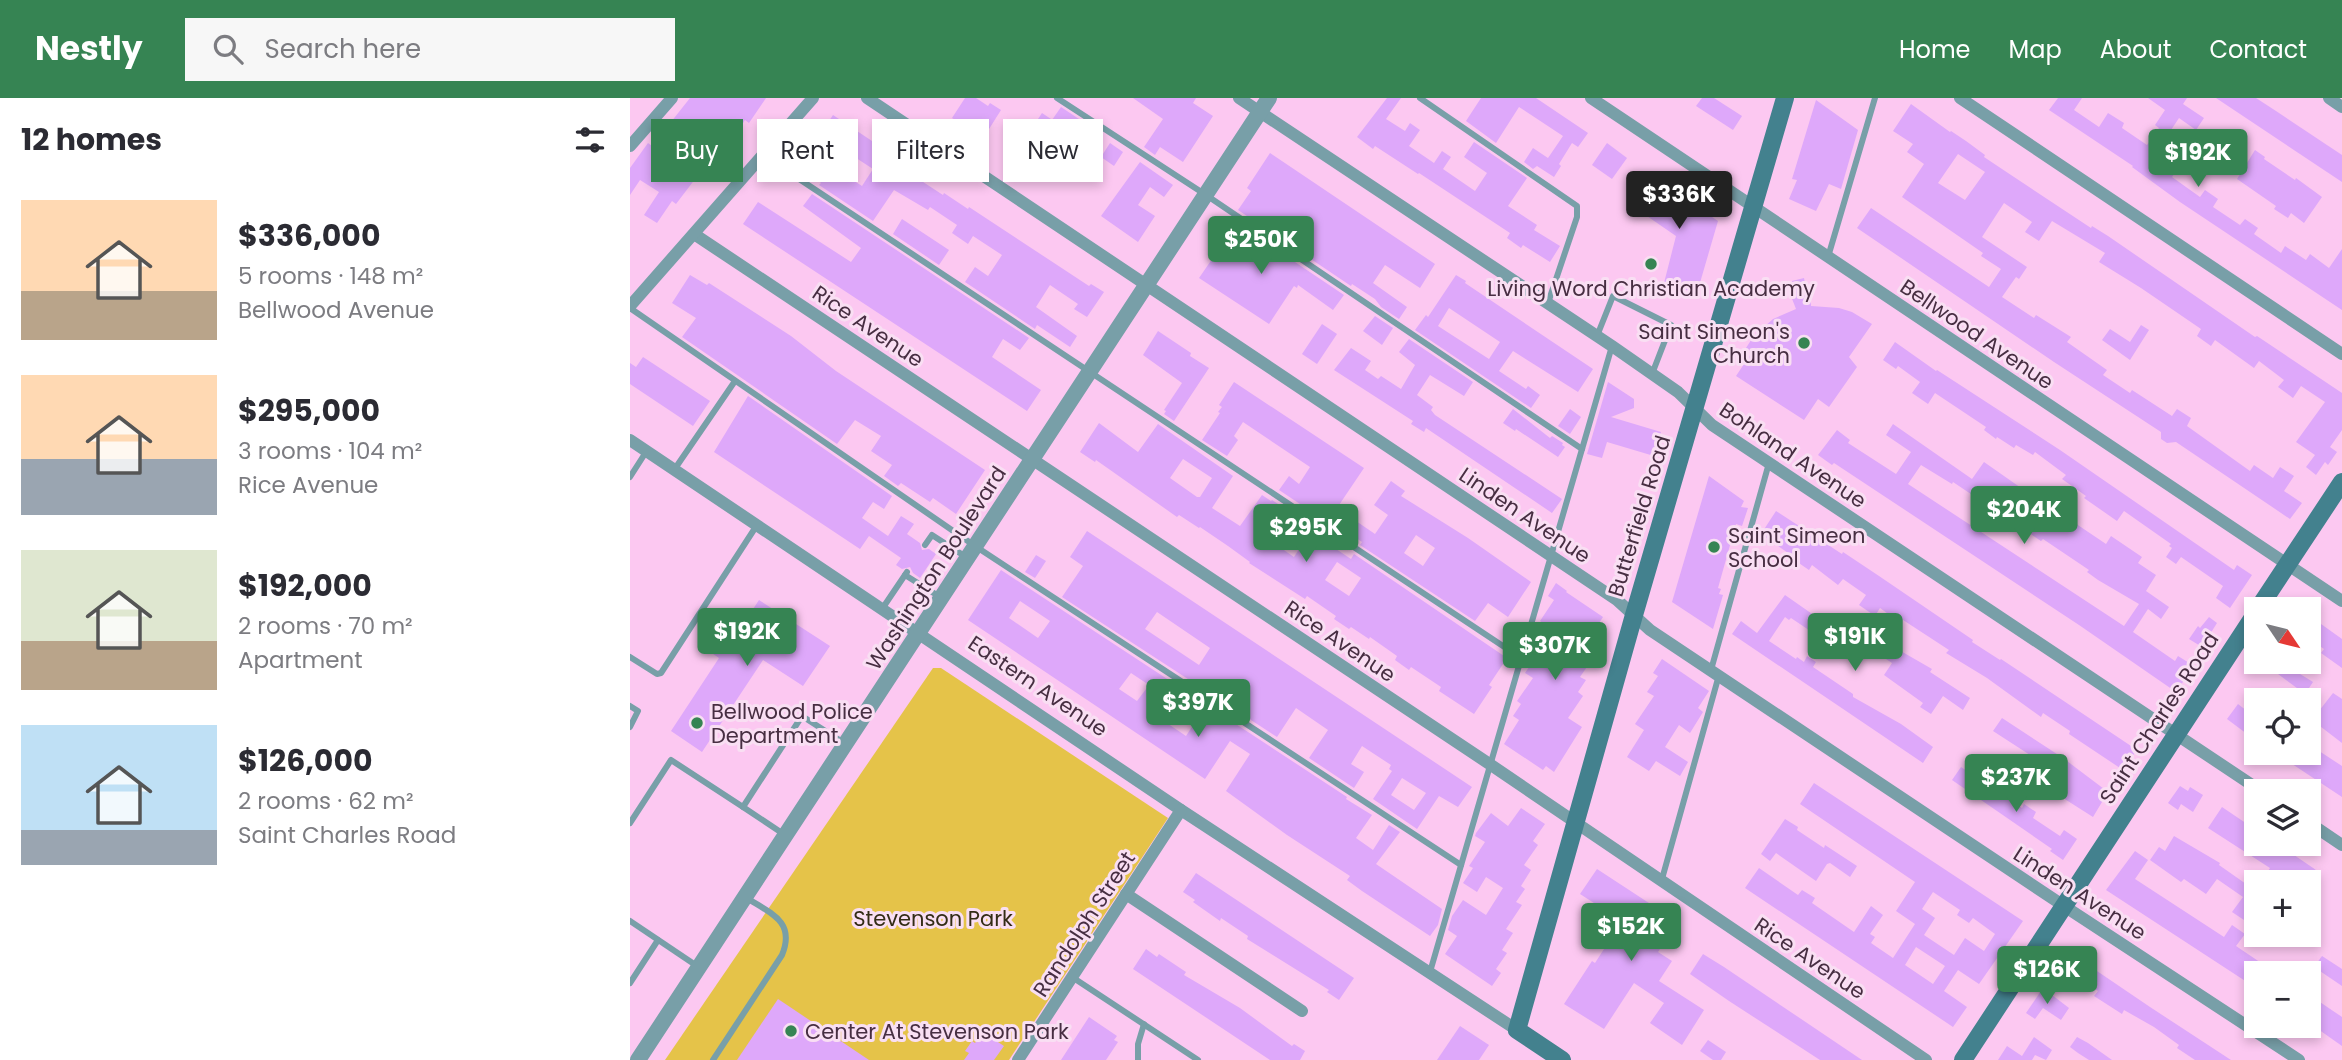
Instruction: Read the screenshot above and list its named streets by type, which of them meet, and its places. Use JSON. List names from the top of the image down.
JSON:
{
  "streets": {
    "main road": ["Butterfield Road", "Eastern Avenue", "Saint Charles Road"],
    "street": [
      "Rice Avenue",
      "Bellwood Avenue",
      "Bohland Avenue",
      "Linden Avenue",
      "Washington Boulevard",
      "Randolph Street"
    ]
  },
  "crossings": [
    ["Rice Avenue", "Butterfield Road"],
    ["Rice Avenue", "Washington Boulevard"],
    ["Bellwood Avenue", "Butterfield Road"],
    ["Bellwood Avenue", "Saint Charles Road"],
    ["Bohland Avenue", "Butterfield Road"],
    ["Bohland Avenue", "Washington Boulevard"],
    ["Bohland Avenue", "Saint Charles Road"],
    ["Linden Avenue", "Butterfield Road"],
    ["Linden Avenue", "Washington Boulevard"],
    ["Linden Avenue", "Saint Charles Road"],
    ["Butterfield Road", "Eastern Avenue"],
    ["Washington Boulevard", "Eastern Avenue"],
    ["Eastern Avenue", "Randolph Street"]
  ],
  "parks": ["Stevenson Park"],
  "places": [
    "Living Word Christian Academy",
    "Saint Simeon's Church",
    "Saint Simeon School",
    "Bellwood Police Department",
    "Center At Stevenson Park"
  ],
  "north": "bottom right",
  "page": {
    "header": "Nestly",
    "search": "Search here",
    "nav": [
      "Home",
      "Map",
      "About",
      "Contact"
    ],
    "heading": "12 homes",
    "chip": [
      "Buy",
      "Rent",
      "Filters",
      "New"
    ],
    "price": [
      "$192K",
      "$336K",
      "$250K",
      "$204K",
      "$295K",
      "$192K",
      "$191K",
      "$307K",
      "$397K",
      "$237K",
      "$152K",
      "$126K"
    ],
    "list": [
      {
        "name": "$336,000",
        "note": "5 rooms · 148 m² · Bellwood Avenue"
      },
      {
        "name": "$295,000",
        "note": "3 rooms · 104 m² · Rice Avenue"
      },
      {
        "name": "$192,000",
        "note": "2 rooms · 70 m² · Apartment"
      },
      {
        "name": "$126,000",
        "note": "2 rooms · 62 m² · Saint Charles Road"
      }
    ],
    "map_buttons": ["+", "−"]
  }
}
